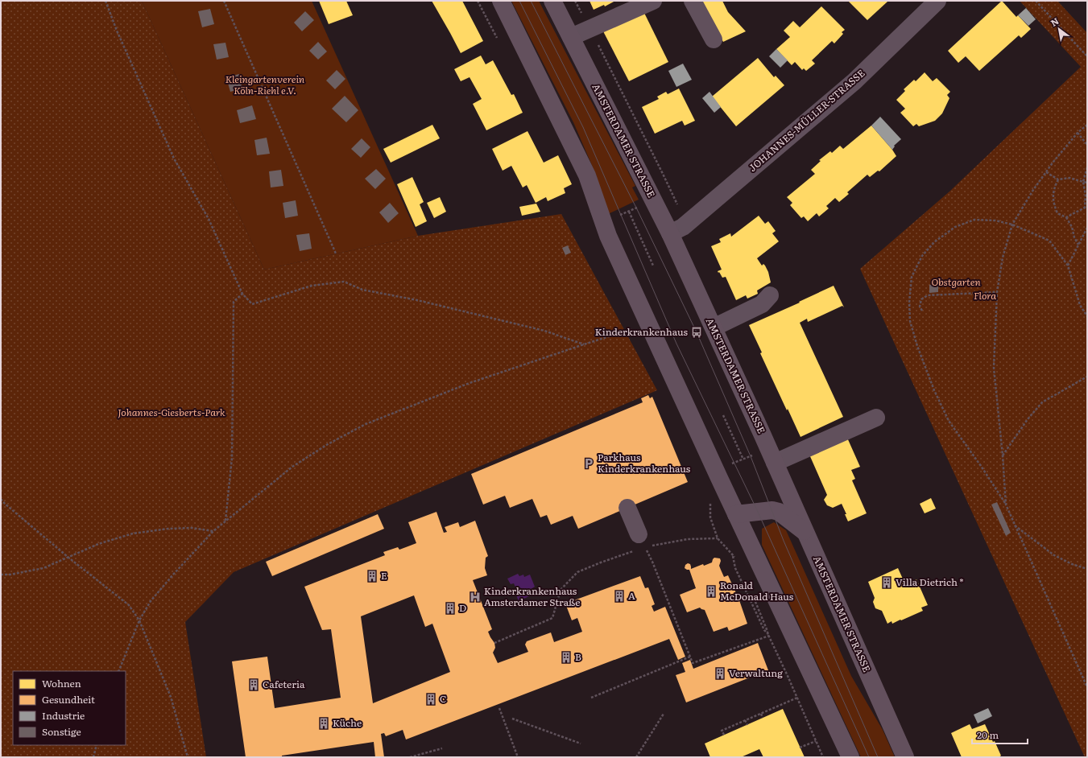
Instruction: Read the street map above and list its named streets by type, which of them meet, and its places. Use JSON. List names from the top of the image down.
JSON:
{
  "streets": {
    "main road": ["AMSTERDAMER STRASSE"],
    "street": ["JOHANNES-MÜLLER-STRASSE"]
  },
  "crossings": [
    ["JOHANNES-MÜLLER-STRASSE", "AMSTERDAMER STRASSE"]
  ],
  "parks": [
    "Kleingartenverein Köln-Riehl e.V.",
    "Obstgarten",
    "Flora",
    "Johannes-Giesberts-Park"
  ],
  "places": {
    "bus stop": ["Kinderkrankenhaus"],
    "parking": ["Parkhaus Kinderkrankenhaus"],
    "building": [
      "E",
      "Villa Dietrich *",
      "Ronald McDonald Haus",
      "A",
      "D",
      "B",
      "Verwaltung",
      "Cafeteria",
      "C",
      "Küche"
    ],
    "hospital": ["Kinderkrankenhaus Amsterdamer Straße"]
  },
  "legend": [
    "Wohnen",
    "Gesundheit",
    "Industrie",
    "Sonstige"
  ],
  "scale_bar": "20 m",
  "north": "top left"
}
